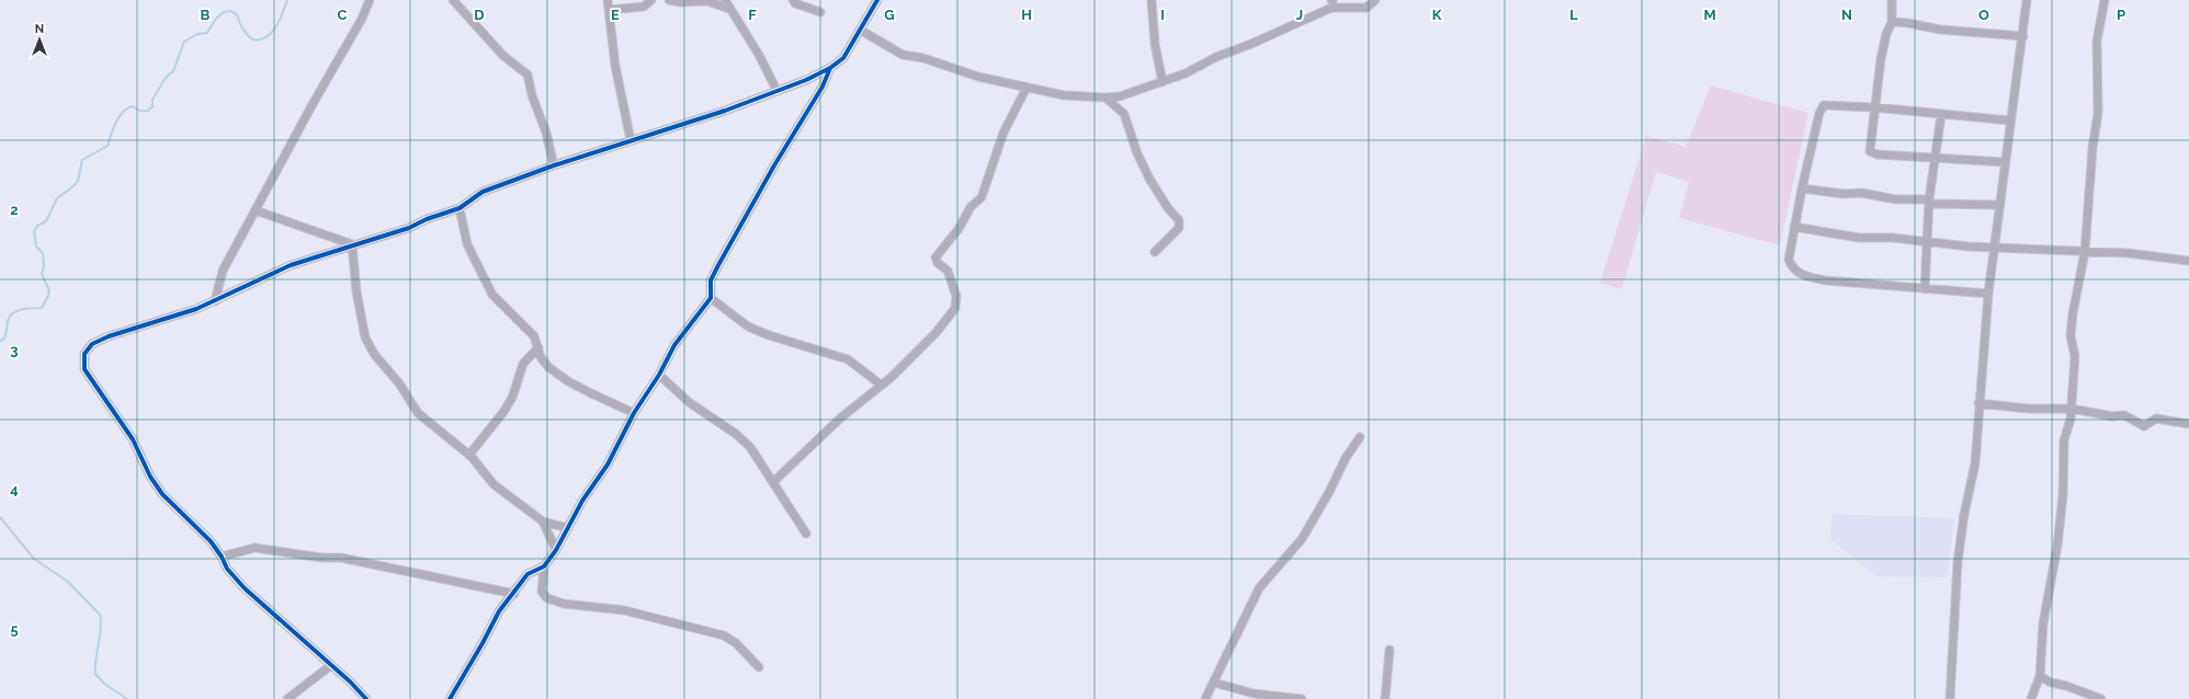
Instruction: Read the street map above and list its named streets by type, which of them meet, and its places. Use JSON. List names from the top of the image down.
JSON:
{
  "north": "top",
  "grid": {
    "columns": [
      "B",
      "C",
      "D",
      "E",
      "F",
      "G",
      "H",
      "I",
      "J",
      "K",
      "L",
      "M",
      "N",
      "O",
      "P"
    ],
    "rows": [
      "2",
      "3",
      "4",
      "5"
    ]
  }
}
